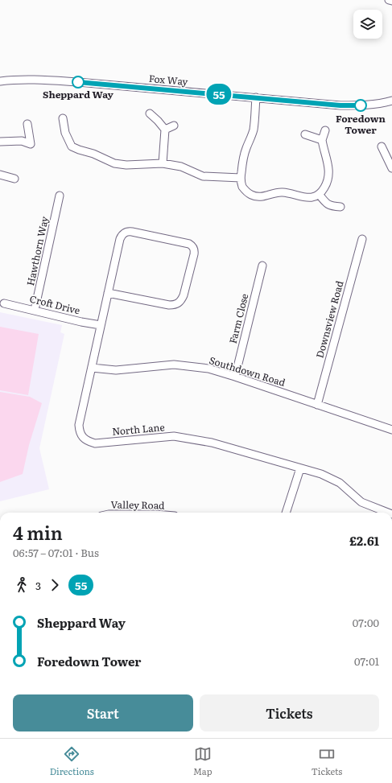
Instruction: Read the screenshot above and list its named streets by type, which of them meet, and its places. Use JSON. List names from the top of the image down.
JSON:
{
  "streets": {
    "street": [
      "Fox Way",
      "Hawthorn Way",
      "Croft Drive",
      "Farm Close",
      "Downsview Road",
      "Southdown Road",
      "North Lane"
    ]
  },
  "crossings": [
    ["Hawthorn Way", "Croft Drive"],
    ["Croft Drive", "North Lane"],
    ["Farm Close", "Southdown Road"],
    ["Downsview Road", "Southdown Road"],
    ["Southdown Road", "North Lane"]
  ],
  "places": ["Sheppard Way", "Foredown Tower"],
  "lines": ["bus line 55"],
  "page": {
    "on_map": "55",
    "heading": ["4 min", "06:57 – 07:01 · Bus", "£2.61"],
    "legs": ["3", "55"],
    "list": [
      {
        "name": "Sheppard Way",
        "value": "07:00"
      },
      {
        "name": "Foredown Tower",
        "value": "07:01"
      }
    ],
    "buttons": ["Start", "Tickets"],
    "tabs": ["Directions", "Map", "Tickets"]
  }
}
